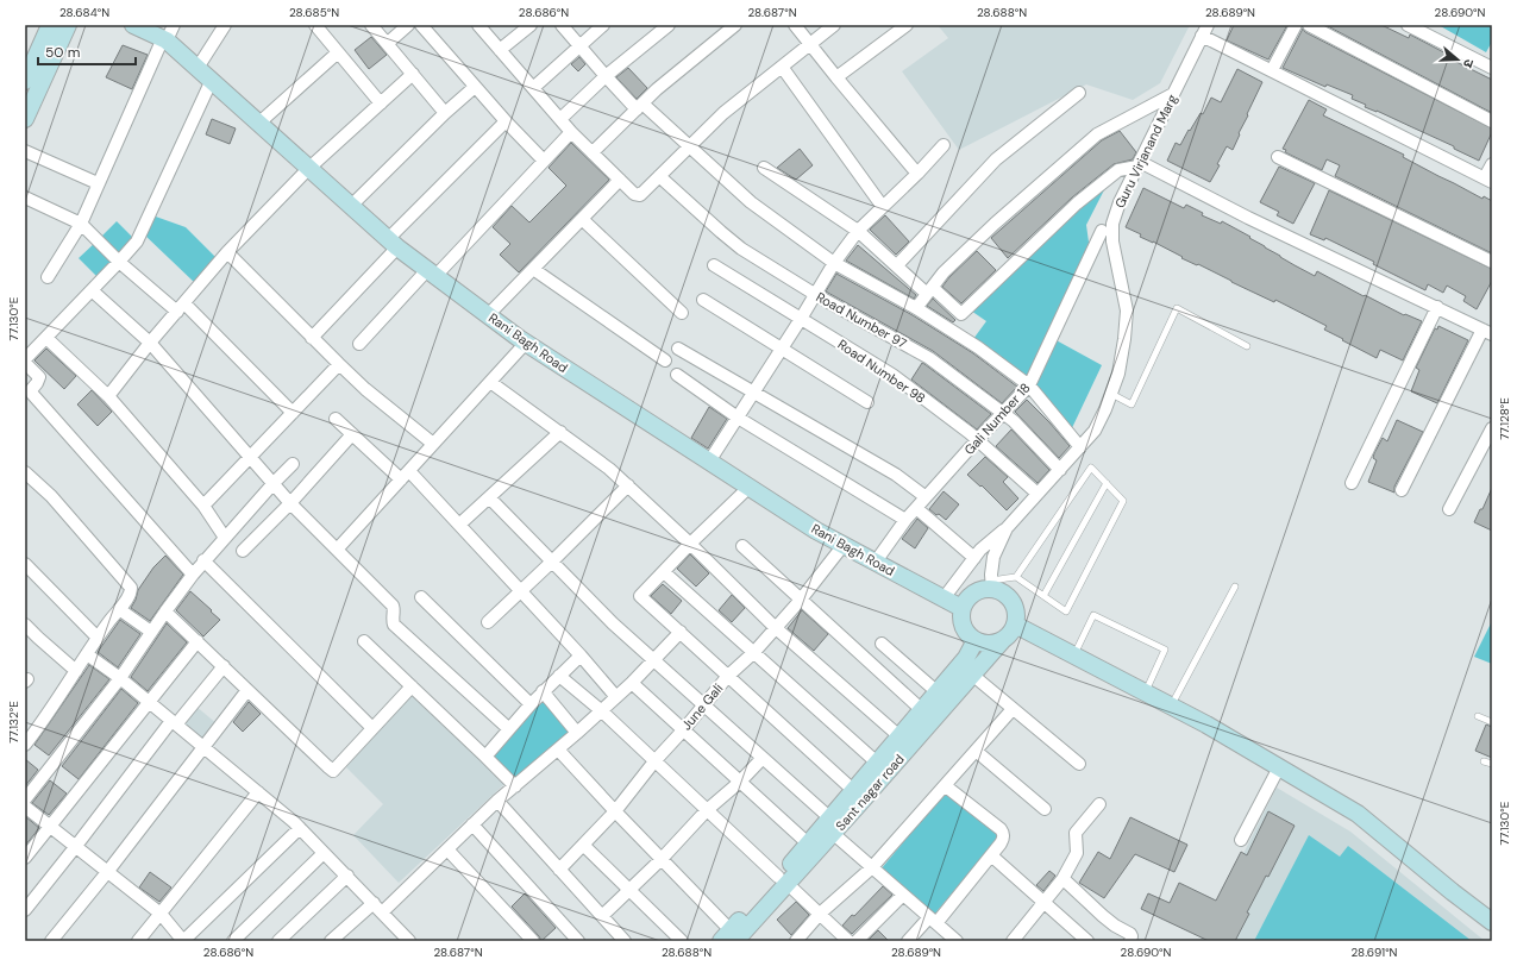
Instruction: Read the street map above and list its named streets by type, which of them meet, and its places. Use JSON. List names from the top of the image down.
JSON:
{
  "streets": {
    "street": [
      "Guru Virjanand Marg",
      "Road Number 97",
      "Rani Bagh Road",
      "Road Number 98",
      "Gali Number 18",
      "June Gali",
      "Sant nagar road"
    ]
  },
  "crossings": [
    ["Guru Virjanand Marg", "Road Number 97"],
    ["Guru Virjanand Marg", "Rani Bagh Road"],
    ["Guru Virjanand Marg", "Road Number 98"],
    ["Guru Virjanand Marg", "Sant nagar road"],
    ["Road Number 97", "Gali Number 18"],
    ["Rani Bagh Road", "Gali Number 18"],
    ["Rani Bagh Road", "June Gali"],
    ["Rani Bagh Road", "Sant nagar road"],
    ["Road Number 98", "Gali Number 18"]
  ],
  "scale_bar": "50 m",
  "north": "right",
  "coordinates": [
    "28.684°N",
    "28.685°N",
    "28.686°N",
    "28.687°N",
    "28.688°N",
    "28.689°N",
    "28.690°N",
    "77.130°E",
    "77.128°E",
    "77.132°E",
    "28.691°N"
  ]
}
